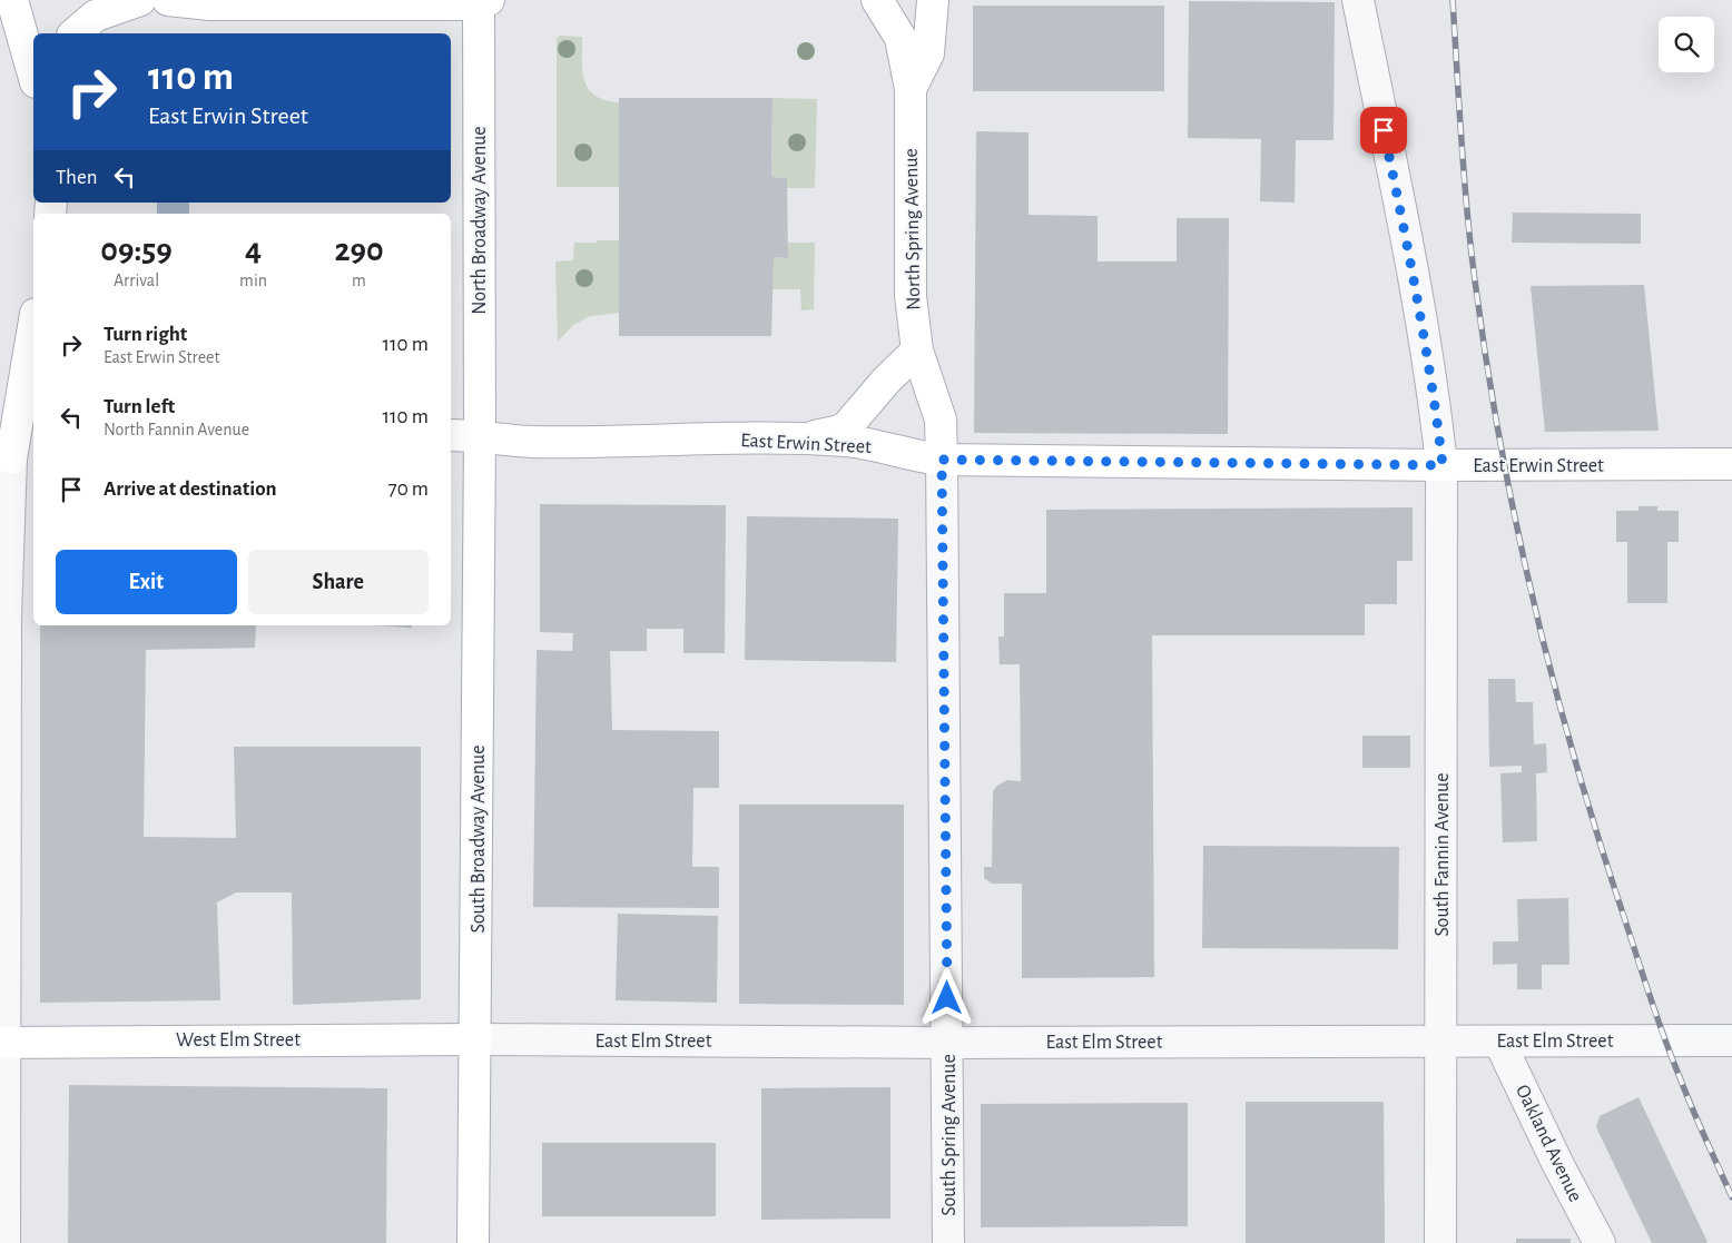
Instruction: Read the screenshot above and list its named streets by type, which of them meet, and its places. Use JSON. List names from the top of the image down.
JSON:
{
  "streets": {
    "main road": [
      "North Broadway Avenue",
      "North Spring Avenue",
      "East Erwin Street",
      "South Broadway Avenue",
      "West Elm Street"
    ],
    "street": [
      "South Fannin Avenue",
      "East Elm Street",
      "South Spring Avenue",
      "Oakland Avenue"
    ]
  },
  "crossings": [
    ["North Broadway Avenue", "East Erwin Street"],
    ["North Broadway Avenue", "South Broadway Avenue"],
    ["North Spring Avenue", "East Erwin Street"],
    ["North Spring Avenue", "South Spring Avenue"],
    ["East Erwin Street", "South Broadway Avenue"],
    ["East Erwin Street", "South Fannin Avenue"],
    ["East Erwin Street", "South Spring Avenue"],
    ["South Broadway Avenue", "West Elm Street"],
    ["South Broadway Avenue", "East Elm Street"],
    ["South Fannin Avenue", "East Elm Street"],
    ["West Elm Street", "East Elm Street"],
    ["East Elm Street", "South Spring Avenue"],
    ["East Elm Street", "Oakland Avenue"]
  ],
  "page": {
    "turn": ["110 m", "East Erwin Street"],
    "then": "Then",
    "eta": [
      "09:59",
      "Arrival",
      "4",
      "min",
      "290",
      "m"
    ],
    "list": [
      {
        "name": "Turn right",
        "note": "East Erwin Street",
        "value": "110 m"
      },
      {
        "name": "Turn left",
        "note": "North Fannin Avenue",
        "value": "110 m"
      },
      {
        "name": "Arrive at destination",
        "value": "70 m"
      }
    ],
    "buttons": ["Exit", "Share"]
  }
}
